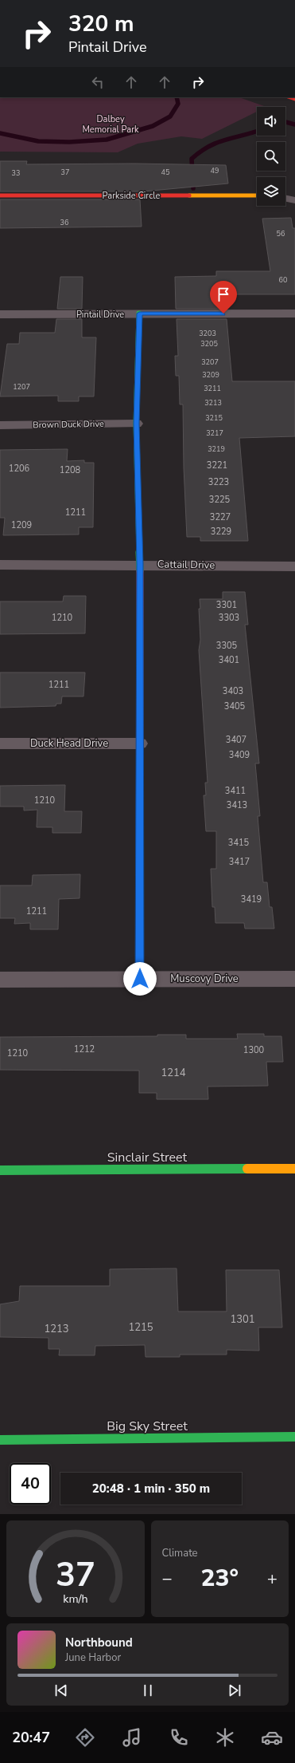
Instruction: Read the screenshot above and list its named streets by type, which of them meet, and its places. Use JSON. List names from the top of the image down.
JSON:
{
  "streets": {
    "street": [
      "Parkside Circle",
      "Pintail Drive",
      "Brown Duck Drive",
      "Cattail Drive",
      "Duck Head Drive",
      "Muscovy Drive",
      "Sinclair Street",
      "Big Sky Street"
    ]
  },
  "parks": ["Dalbey Memorial Park"],
  "house_numbers": [
    "49",
    "37",
    "45",
    "33",
    "36",
    "56",
    "60",
    "3203",
    "3205",
    "3207",
    "3209",
    "1207",
    "3211",
    "3213",
    "3215",
    "3217",
    "3219",
    "3221",
    "1206",
    "1208",
    "3223",
    "3225",
    "1211",
    "3227",
    "1209",
    "3229",
    "3301",
    "1210",
    "3303",
    "3305",
    "3401",
    "1211",
    "3403",
    "3405",
    "3407",
    "3409",
    "3411",
    "1210",
    "3413",
    "3415",
    "3417",
    "3419",
    "1211",
    "1212",
    "1300",
    "1210",
    "1214",
    "1301",
    "1215",
    "1213"
  ],
  "page": {
    "turn": ["320 m", "Pintail Drive"],
    "limit": "40",
    "trip": "20:48 · 1 min · 350 m",
    "tile": "Climate",
    "heat": ["−", "23°", "+"],
    "song": ["Northbound", "June Harbor"],
    "tabs": "20:47",
    "gauge": ["37", "km/h"]
  }
}
